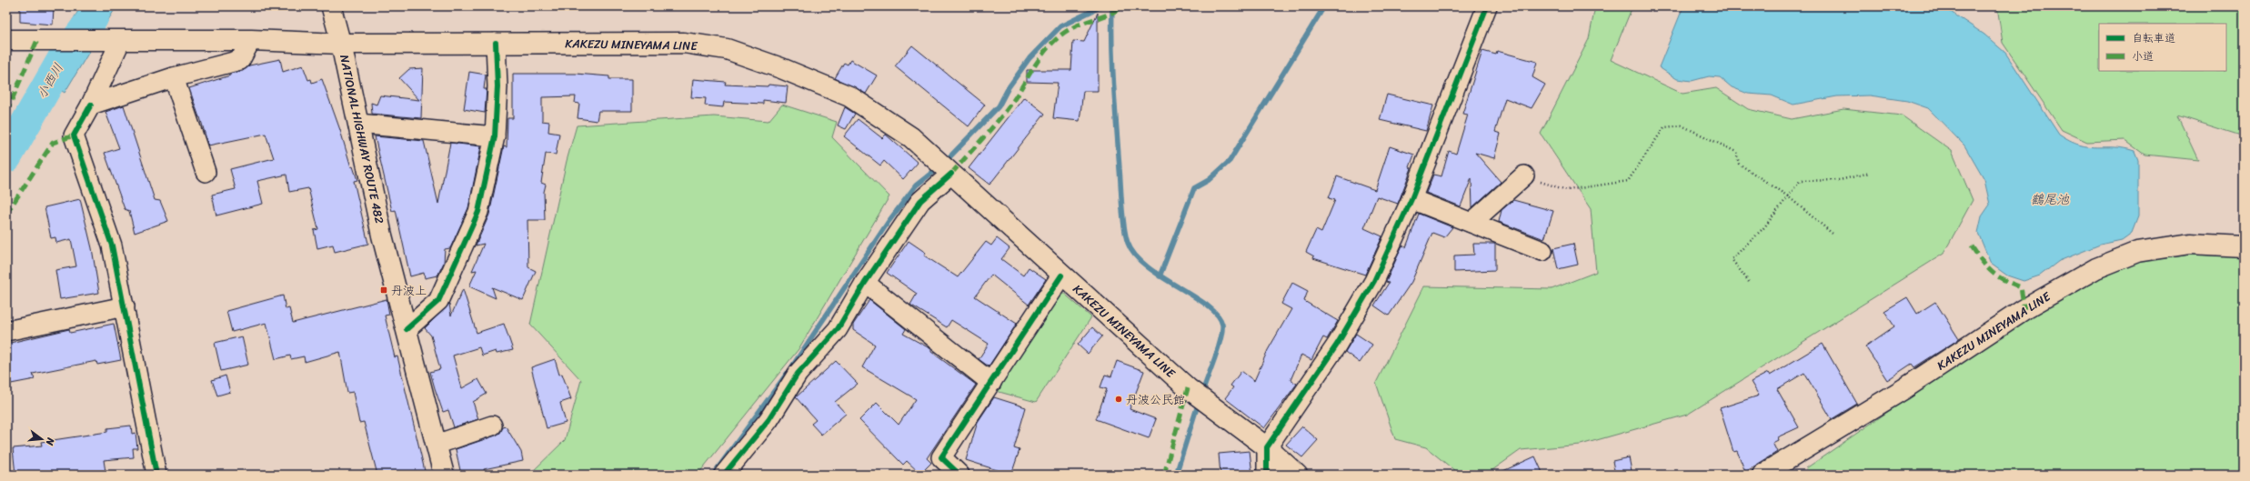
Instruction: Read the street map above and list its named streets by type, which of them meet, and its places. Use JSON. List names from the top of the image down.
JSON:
{
  "streets": {
    "main road": ["KAKEZU MINEYAMA LINE", "NATIONAL HIGHWAY ROUTE 482"]
  },
  "crossings": [
    ["KAKEZU MINEYAMA LINE", "NATIONAL HIGHWAY ROUTE 482"]
  ],
  "water": ["小西川", "鶴尾池"],
  "places": {
    "transit": ["丹波上"],
    "other": ["丹波公民館"]
  },
  "legend": ["自転車道", "小道"],
  "north": "right"
}
